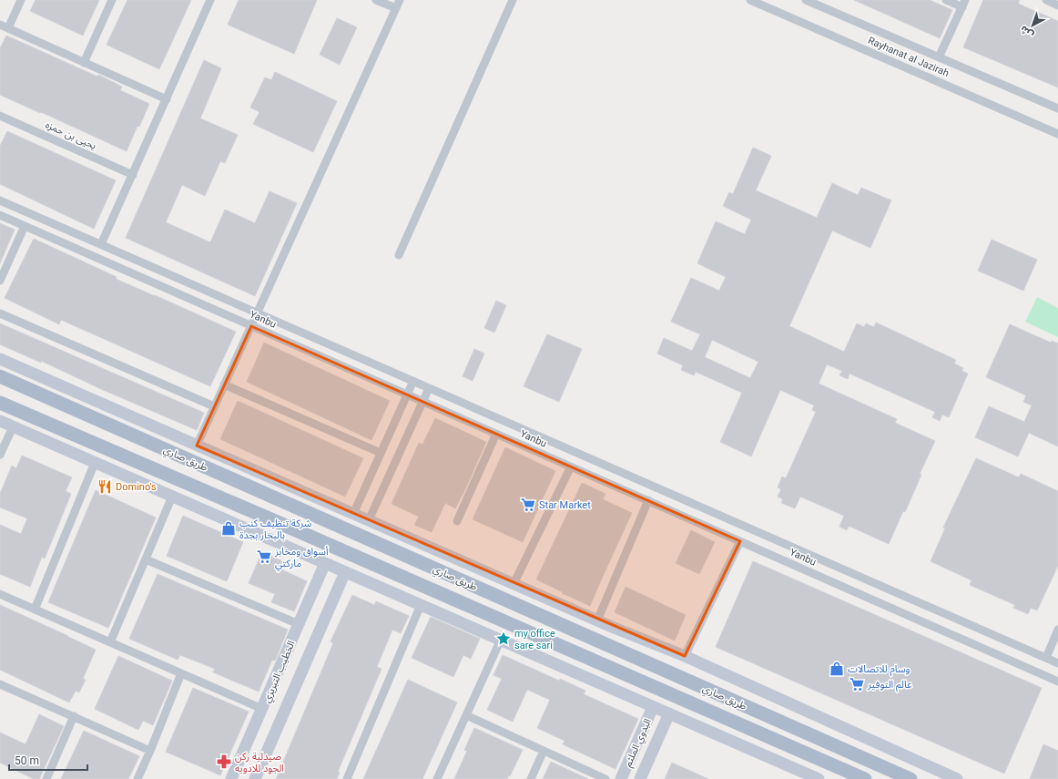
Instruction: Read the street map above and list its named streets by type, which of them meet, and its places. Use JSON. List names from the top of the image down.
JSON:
{
  "streets": {
    "main road": ["طريق صاري", "الخطيب التبريزي", "البدوي الملثم"],
    "street": ["Rayhanat al Jazirah", "يحيى بن حمزه", "Yanbu"]
  },
  "places": {
    "restaurant": ["Domino's"],
    "supermarket": ["Star Market", "أسواق ومخابز ماركتي", "عالم التوفير"],
    "shop": ["شركة تنظيف كنب بالبخار بجدة", "وسام للاتصالات"],
    "place": ["my office sare sari"],
    "pharmacy": ["صيدلية ركن الجود للادويه"]
  },
  "scale_bar": "50 m",
  "north": "bottom left"
}
